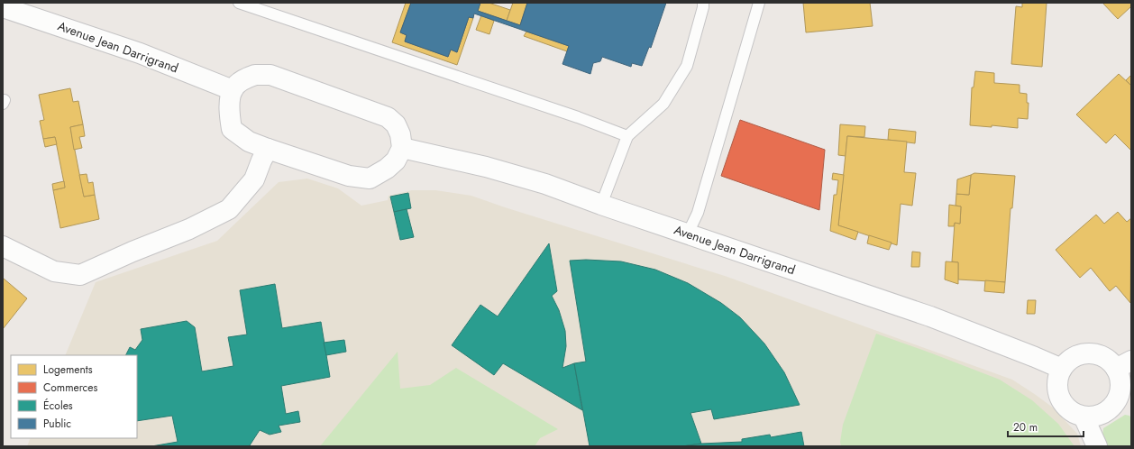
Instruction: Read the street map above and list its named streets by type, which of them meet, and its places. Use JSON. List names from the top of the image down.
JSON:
{
  "streets": {
    "street": ["Avenue Jean Darrigrand"]
  },
  "legend": [
    "Logements",
    "Commerces",
    "Écoles",
    "Public"
  ],
  "scale_bar": "20 m"
}
